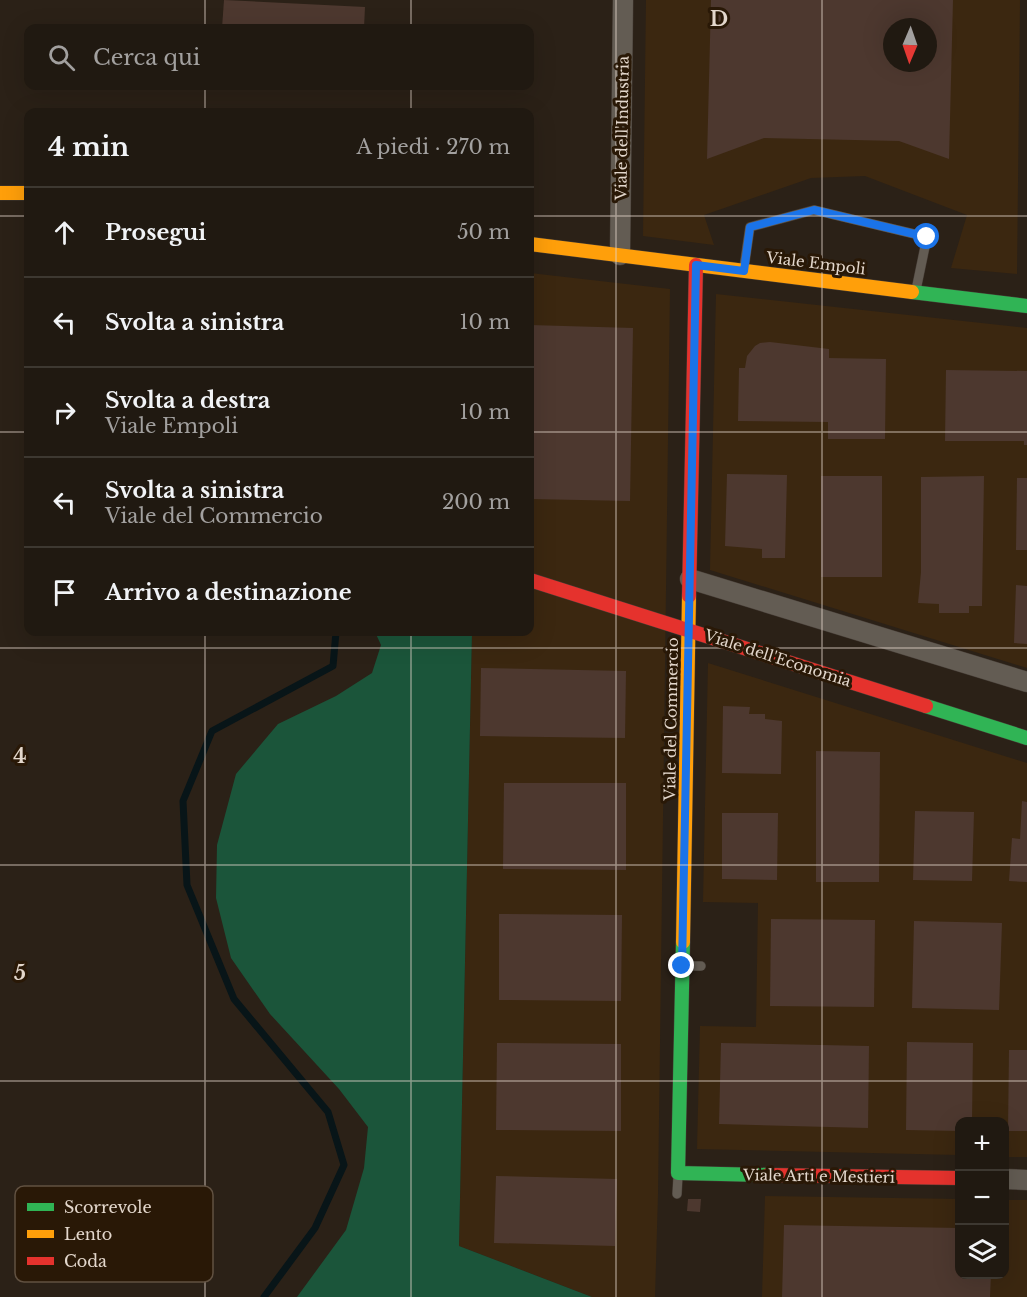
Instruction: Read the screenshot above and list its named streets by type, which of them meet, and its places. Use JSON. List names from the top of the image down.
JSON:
{
  "streets": {
    "street": [
      "Viale dell'Industria",
      "Viale Empoli",
      "Viale dell'Economia",
      "Viale del Commercio",
      "Viale Arti e Mestieri"
    ]
  },
  "crossings": [
    ["Viale dell'Industria", "Viale Empoli"],
    ["Viale Empoli", "Viale del Commercio"],
    ["Viale dell'Economia", "Viale del Commercio"],
    ["Viale del Commercio", "Viale Arti e Mestieri"]
  ],
  "legend": ["Scorrevole", "Lento", "Coda"],
  "north": "bottom",
  "page": {
    "search": "Cerca qui",
    "heading": ["4 min", "A piedi · 270 m"],
    "list": [
      ["Prosegui", "50 m"],
      ["Svolta a sinistra", "10 m"],
      ["Svolta a destra", "Viale Empoli", "10 m"],
      ["Svolta a sinistra", "Viale del Commercio", "200 m"],
      "Arrivo a destinazione"
    ],
    "map_buttons": ["+", "−"]
  },
  "grid": {
    "columns": ["D"],
    "rows": ["4", "5"]
  }
}
